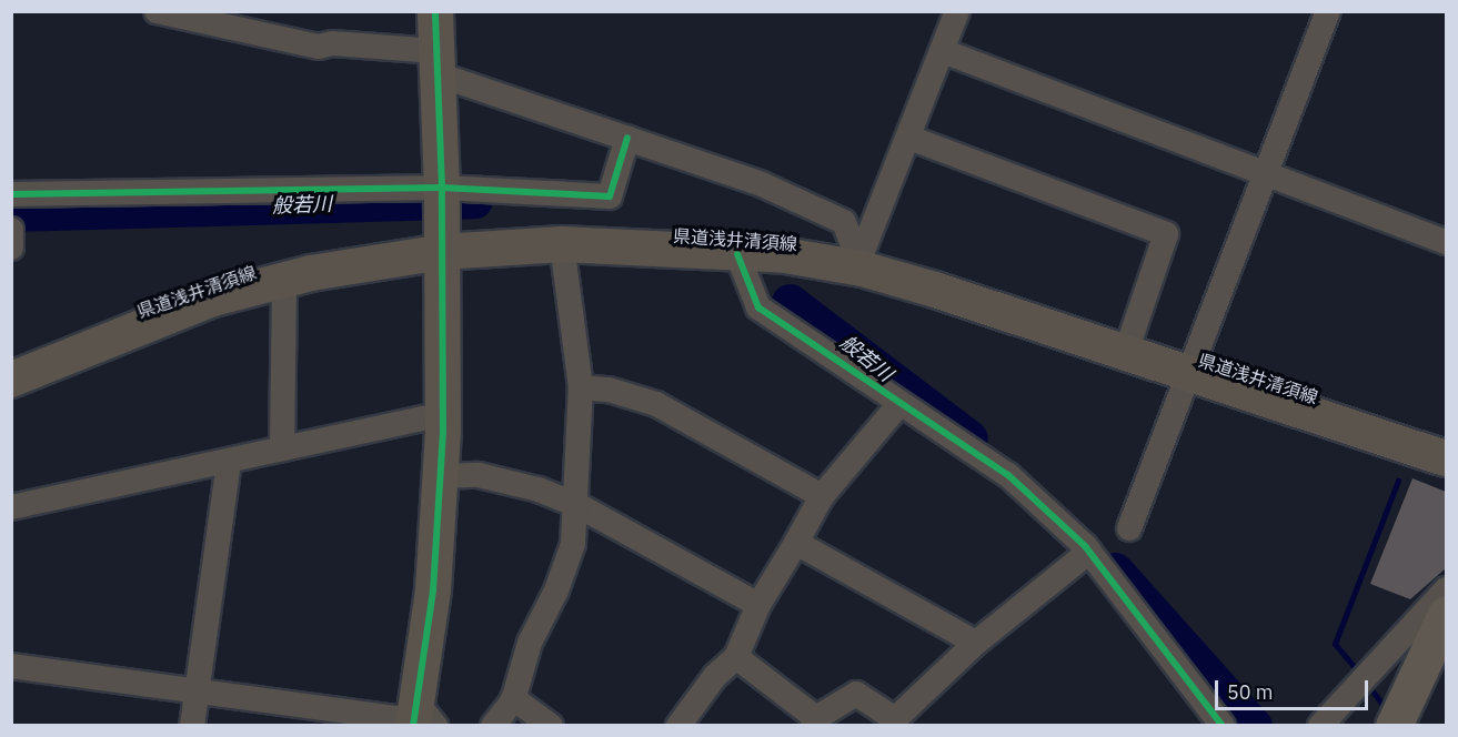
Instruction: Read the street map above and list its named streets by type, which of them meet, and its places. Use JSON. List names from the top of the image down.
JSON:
{
  "streets": {
    "main road": ["県道浅井清須線"]
  },
  "water": ["般若川"],
  "scale_bar": "50 m"
}
